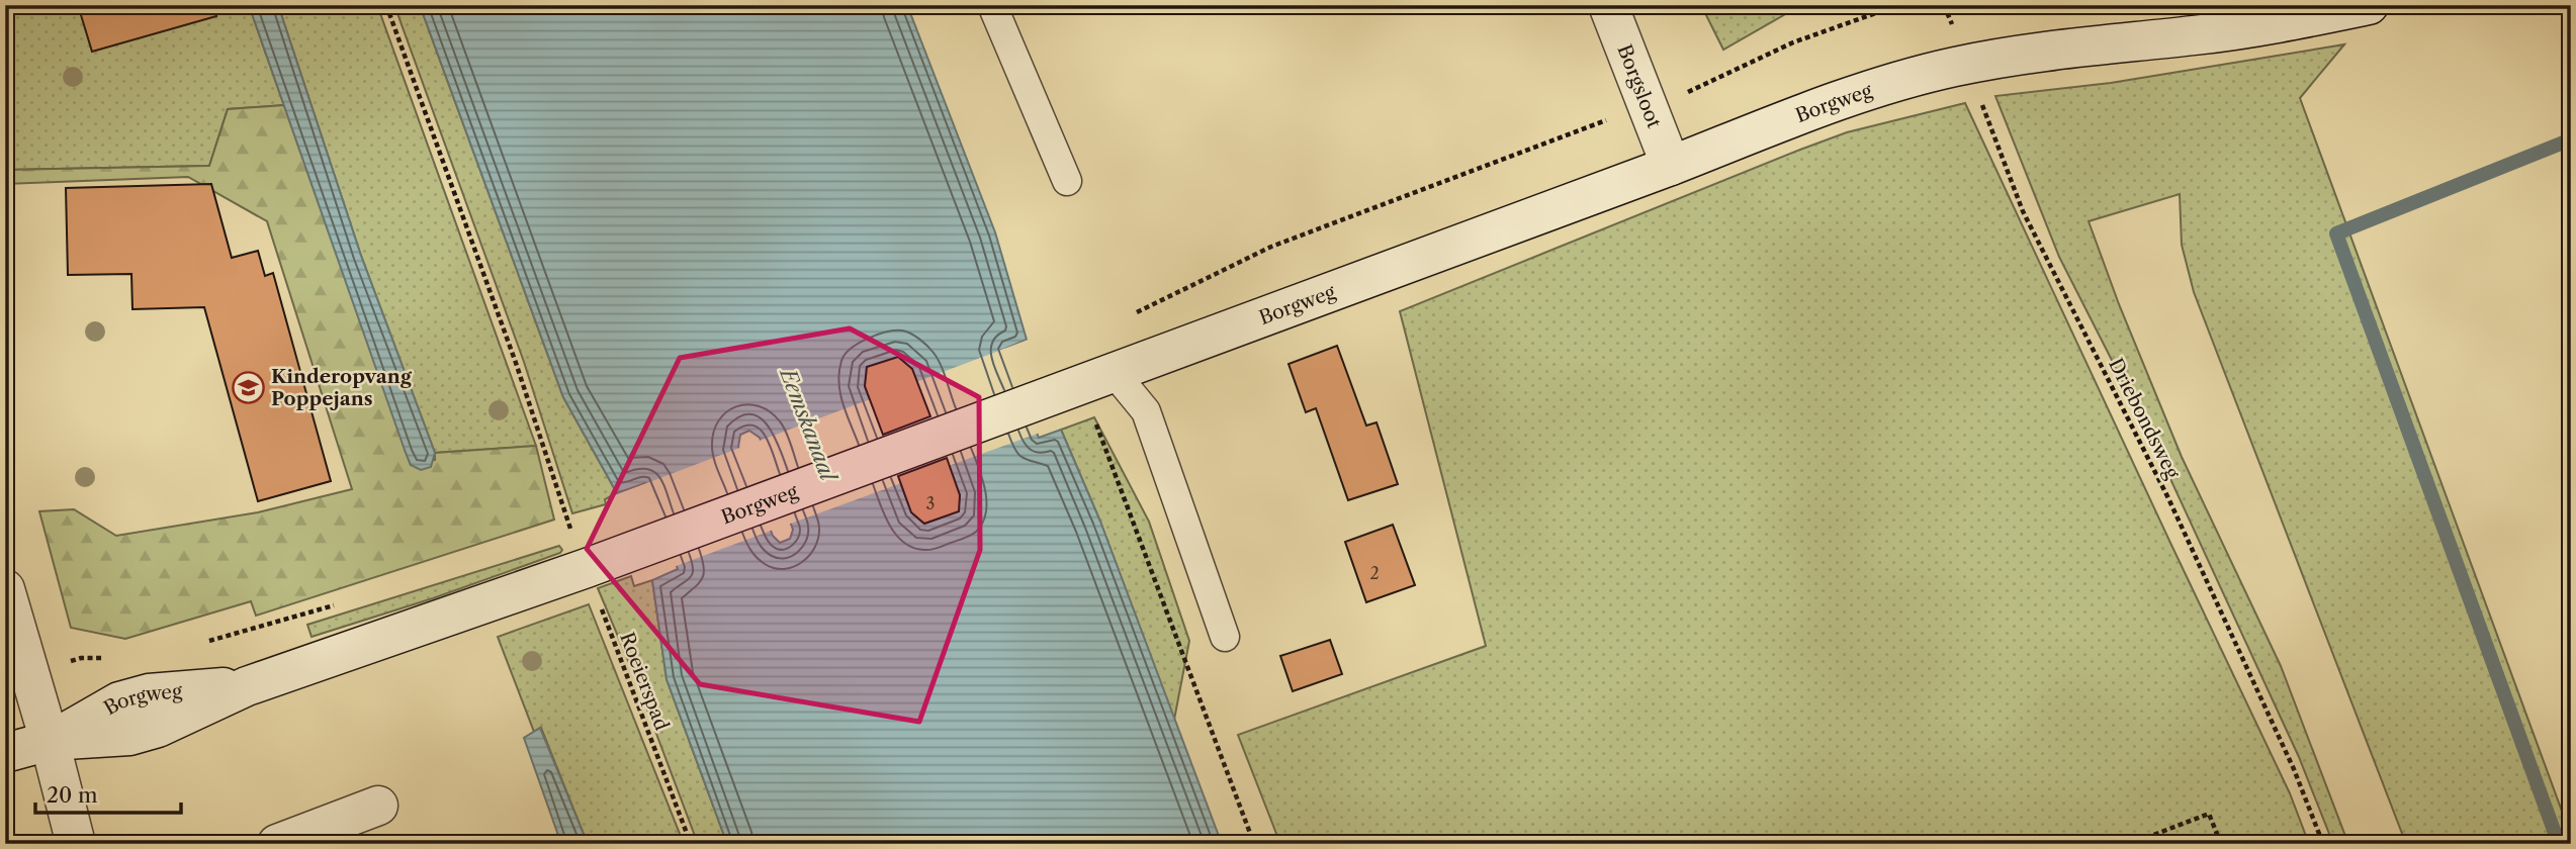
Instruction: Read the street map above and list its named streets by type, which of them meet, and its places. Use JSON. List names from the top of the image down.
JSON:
{
  "streets": {
    "main road": ["Borgsloot", "Borgweg"],
    "path": ["Driebondsweg", "Roeierspad"]
  },
  "crossings": [
    ["Borgsloot", "Borgweg"],
    ["Borgweg", "Driebondsweg"],
    ["Borgweg", "Roeierspad"]
  ],
  "water": ["Eemskanaal"],
  "places": {
    "school or university": ["Kinderopvang Poppejans"]
  },
  "house_numbers": ["3", "2"],
  "scale_bar": "20 m"
}
